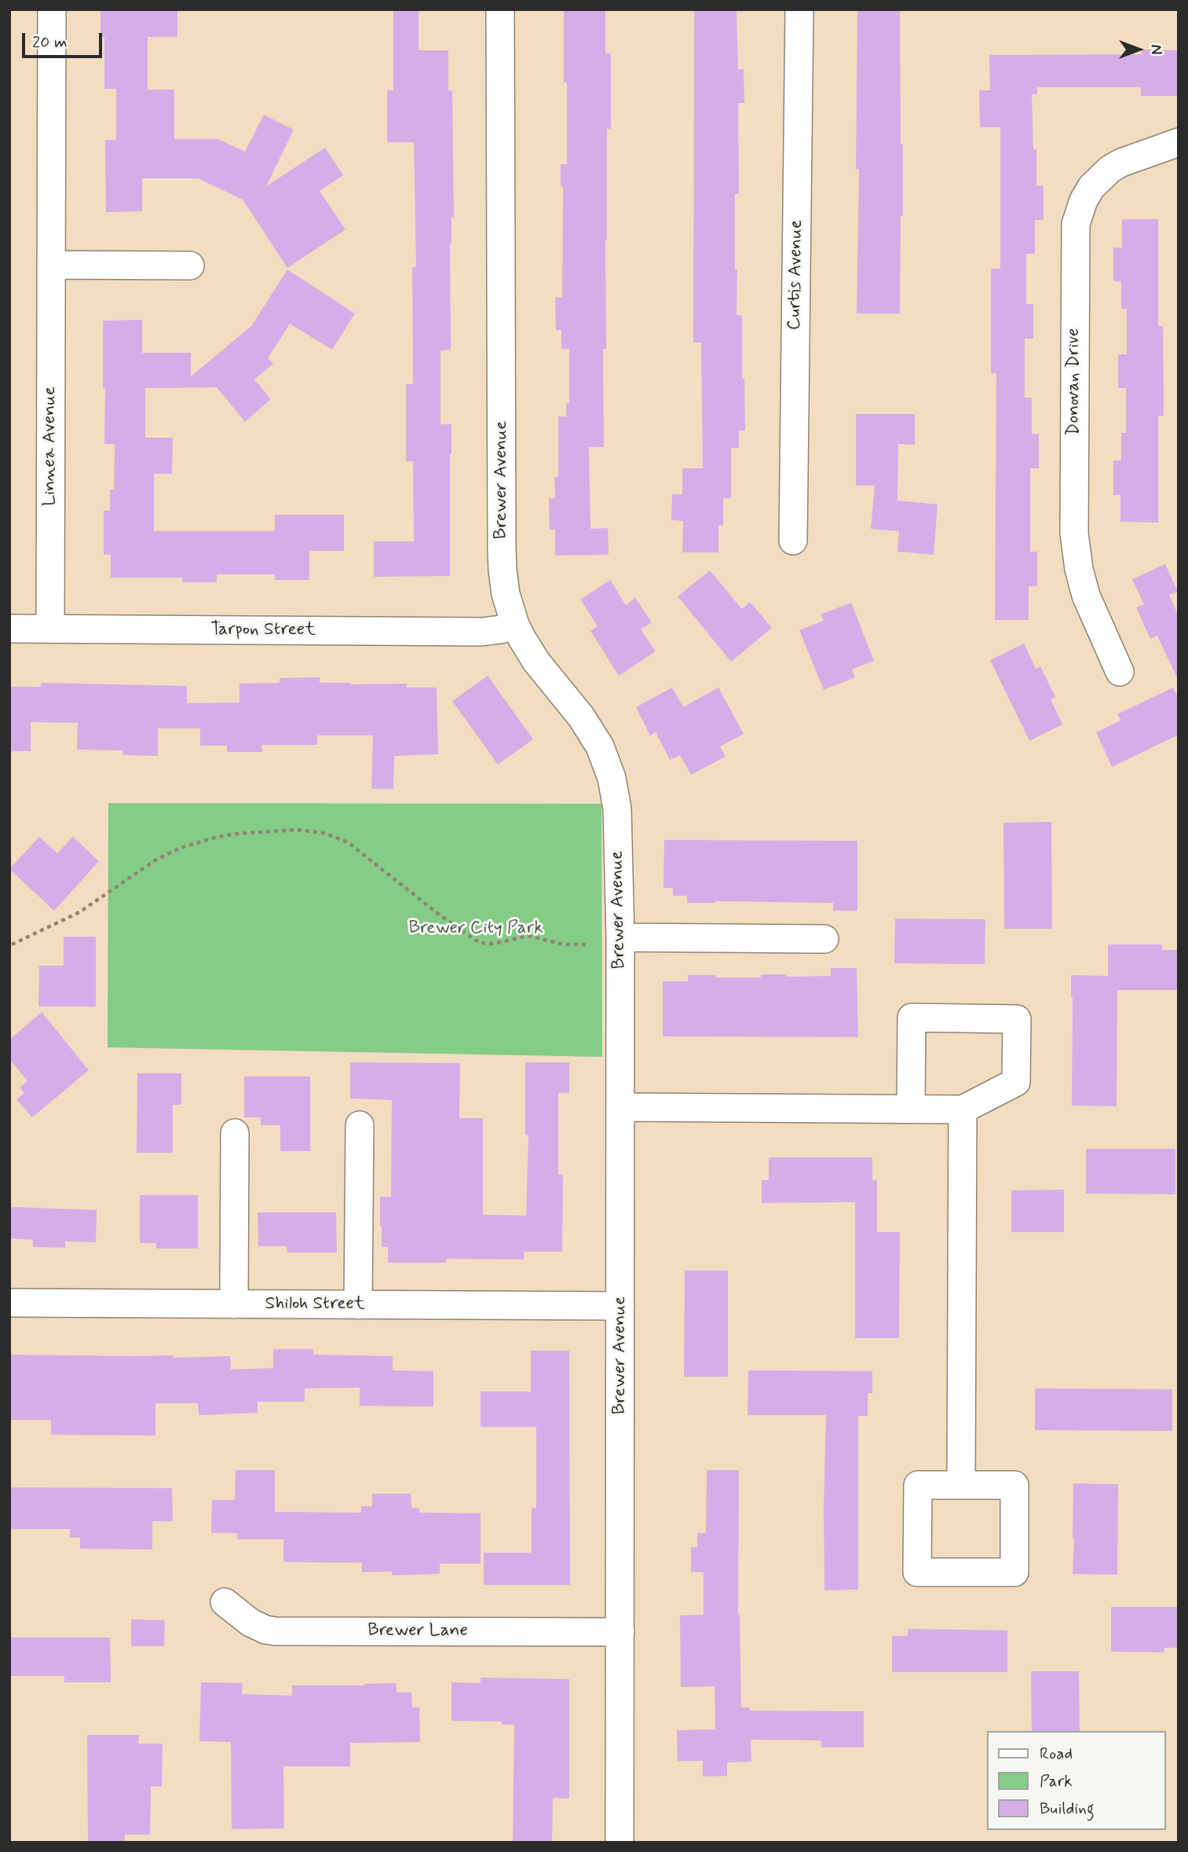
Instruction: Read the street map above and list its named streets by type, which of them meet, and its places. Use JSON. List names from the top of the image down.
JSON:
{
  "streets": {
    "street": [
      "Curtis Avenue",
      "Donovan Drive",
      "Linnea Avenue",
      "Brewer Avenue",
      "Tarpon Street",
      "Shiloh Street",
      "Brewer Lane"
    ]
  },
  "crossings": [
    ["Linnea Avenue", "Tarpon Street"],
    ["Brewer Avenue", "Tarpon Street"],
    ["Brewer Avenue", "Shiloh Street"],
    ["Brewer Avenue", "Brewer Lane"]
  ],
  "parks": ["Brewer City Park"],
  "legend": ["Road", "Park", "Building"],
  "scale_bar": "20 m",
  "north": "right"
}
